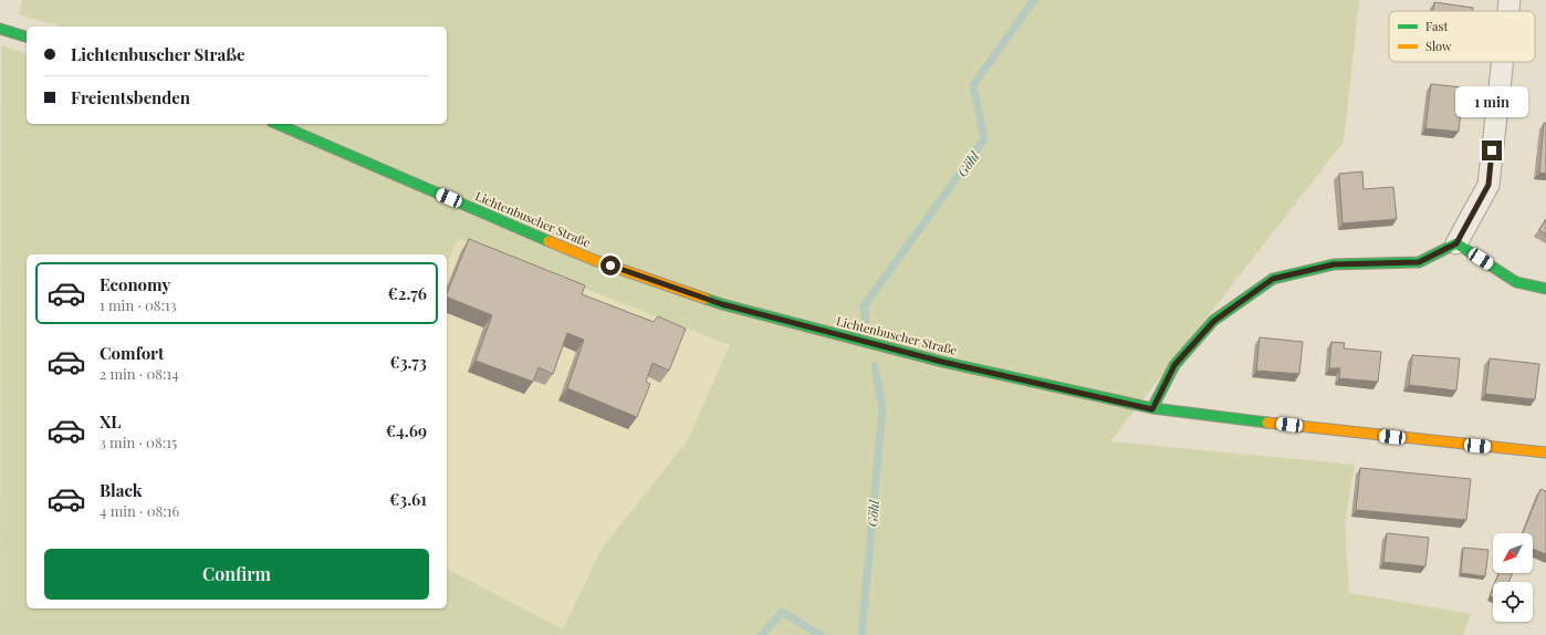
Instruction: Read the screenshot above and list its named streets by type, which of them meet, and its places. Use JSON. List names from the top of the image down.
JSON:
{
  "streets": {
    "street": ["Lichtenbuscher Straße"]
  },
  "water": ["Göhl"],
  "legend": ["Fast", "Slow"],
  "north": "bottom left",
  "page": {
    "banner": ["Lichtenbuscher Straße", "Freientsbenden"],
    "bubble": "1 min",
    "list": [
      {
        "name": "Economy",
        "note": "1 min · 08:13",
        "value": "€2.76"
      },
      {
        "name": "Comfort",
        "note": "2 min · 08:14",
        "value": "€3.73"
      },
      {
        "name": "XL",
        "note": "3 min · 08:15",
        "value": "€4.69"
      },
      {
        "name": "Black",
        "note": "4 min · 08:16",
        "value": "€3.61"
      }
    ],
    "buttons": "Confirm"
  }
}
